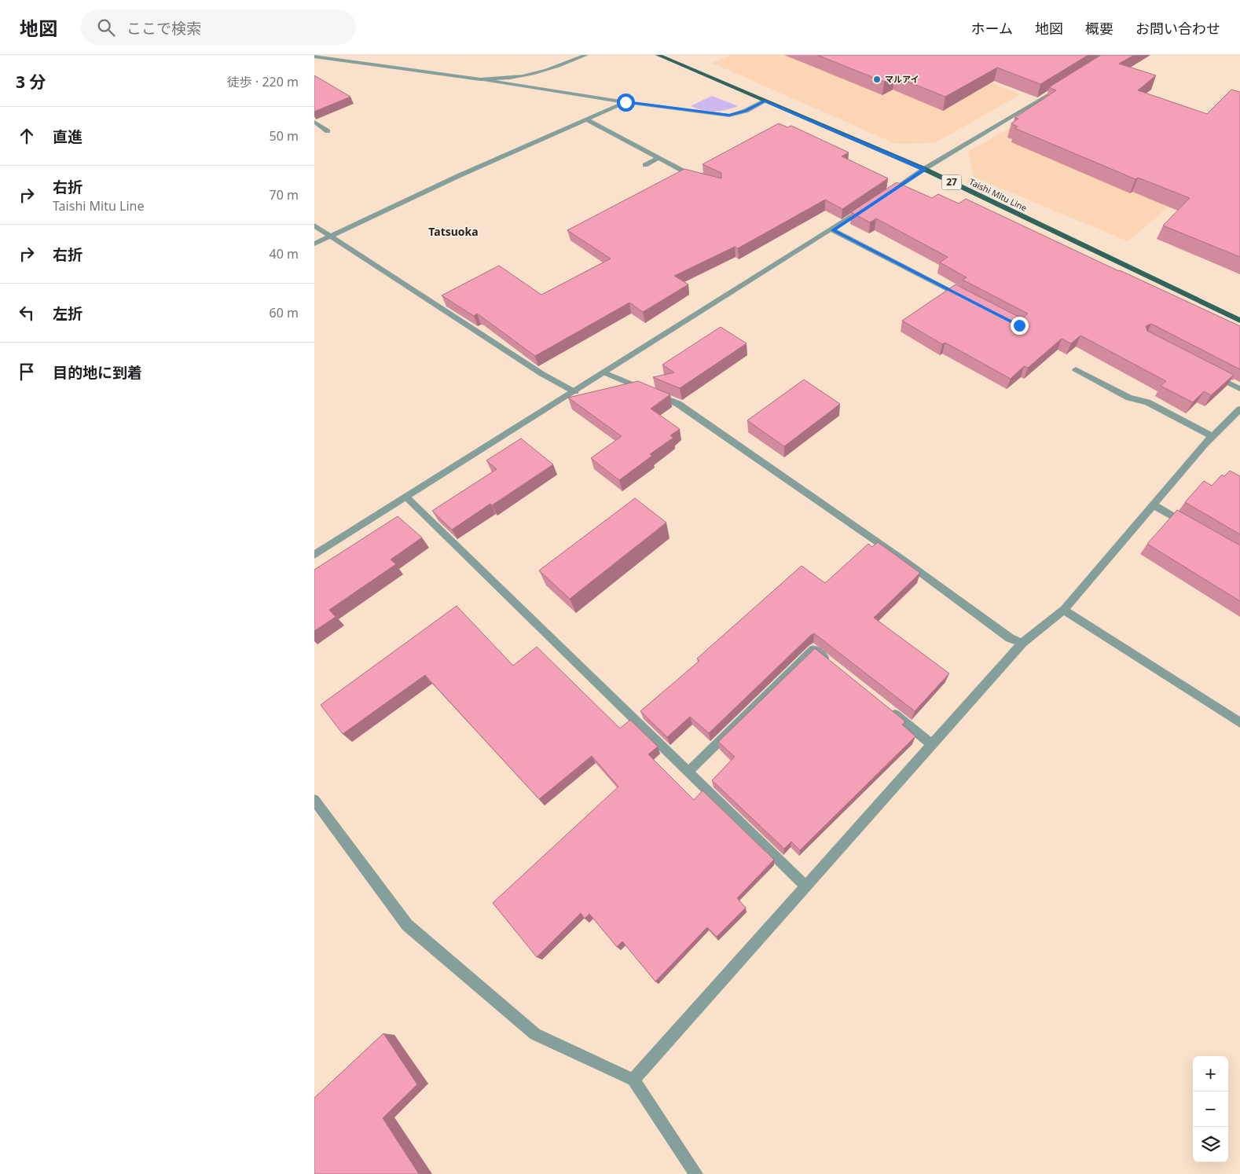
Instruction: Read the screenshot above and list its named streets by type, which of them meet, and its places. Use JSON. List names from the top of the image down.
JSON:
{
  "streets": {
    "main road": ["27", "Taishi Mitu Line"]
  },
  "districts": ["Tatsuoka"],
  "places": ["マルアイ"],
  "page": {
    "header": "地図",
    "search": "ここで検索",
    "nav": [
      "ホーム",
      "地図",
      "概要",
      "お問い合わせ"
    ],
    "heading": ["3 分", "徒歩 · 220 m"],
    "list": [
      ["直進", "50 m"],
      ["右折", "Taishi Mitu Line", "70 m"],
      ["右折", "40 m"],
      ["左折", "60 m"],
      "目的地に到着"
    ],
    "map_buttons": ["+", "−"]
  }
}
